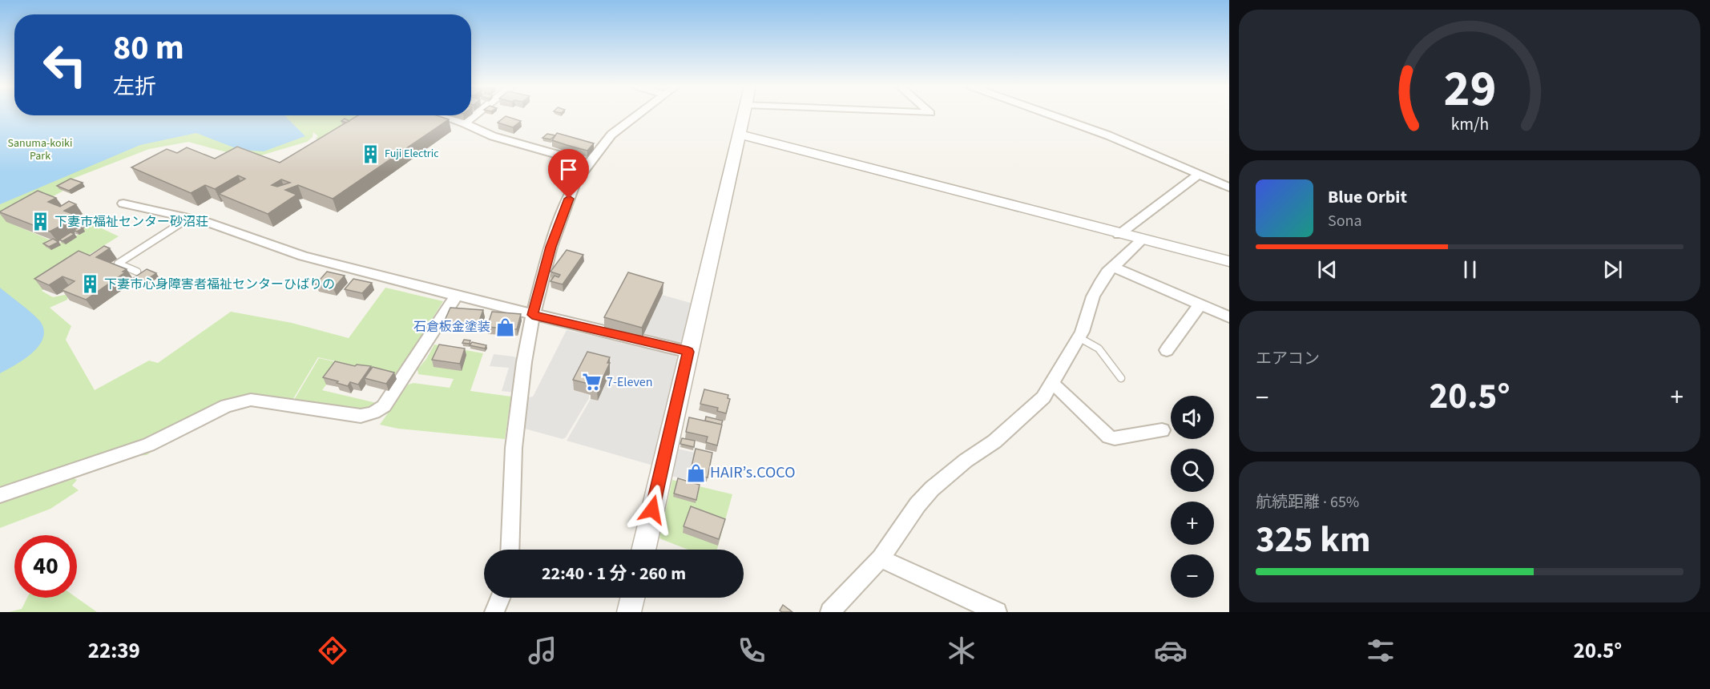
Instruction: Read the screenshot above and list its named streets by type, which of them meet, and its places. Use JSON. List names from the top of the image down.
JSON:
{
  "parks": ["Sanuma-koiki Park"],
  "places": {
    "building": ["Fuji Electric", "下妻市福祉センター砂沼荘", "下妻市心身障害者福祉センターひばりの"],
    "shop": ["石倉板金塗装", "HAIR’s.COCO"],
    "supermarket": ["7-Eleven"]
  },
  "page": {
    "turn": ["80 m", "左折"],
    "song": ["Blue Orbit", "Sona"],
    "tile": [
      "エアコン",
      ["航続距離 · 65%", "325 km"]
    ],
    "heat": ["−", "20.5°", "+"],
    "map_buttons": ["+", "−"],
    "limit": "40",
    "trip": "22:40 · 1 分 · 260 m",
    "tabs": ["22:39", "20.5°"],
    "gauge": ["29", "km/h"]
  }
}
